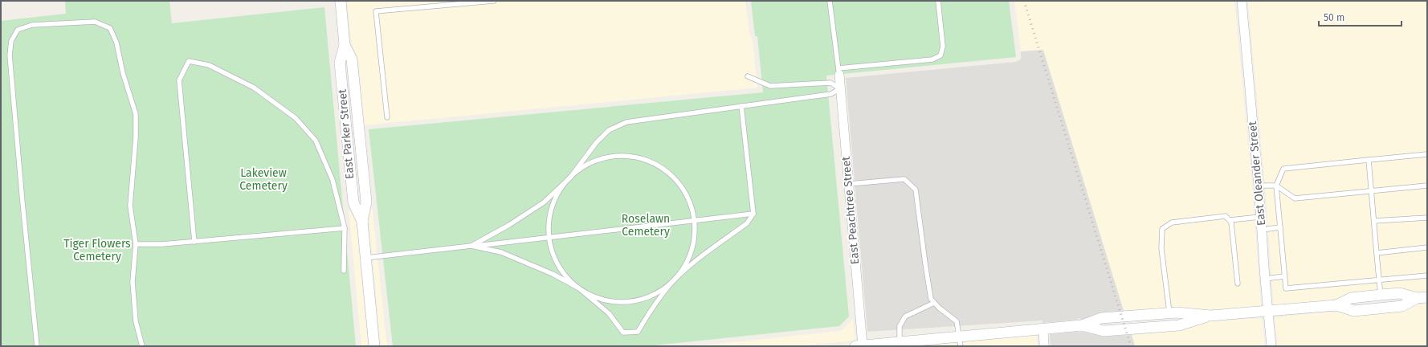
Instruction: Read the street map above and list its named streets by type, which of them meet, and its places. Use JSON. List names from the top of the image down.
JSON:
{
  "streets": {
    "street": ["East Parker Street", "East Oleander Street", "East Peachtree Street"]
  },
  "parks": ["Lakeview Cemetery", "Roselawn Cemetery", "Tiger Flowers Cemetery"],
  "scale_bar": "50 m"
}
